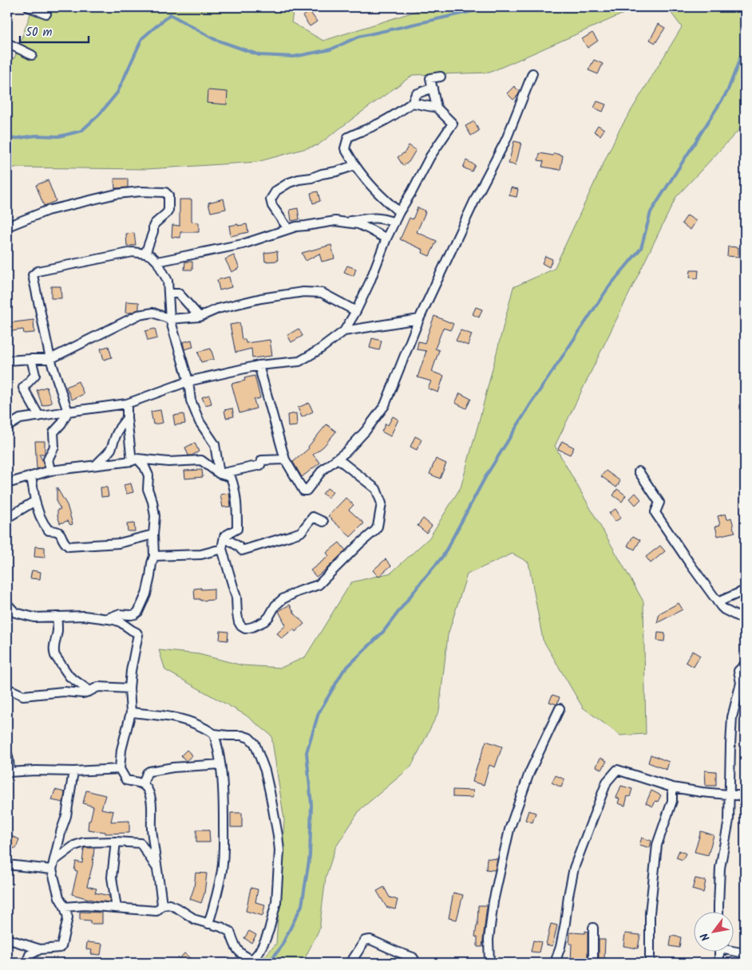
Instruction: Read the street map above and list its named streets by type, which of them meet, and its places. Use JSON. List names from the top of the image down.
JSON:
{
  "scale_bar": "50 m",
  "north": "bottom left"
}
